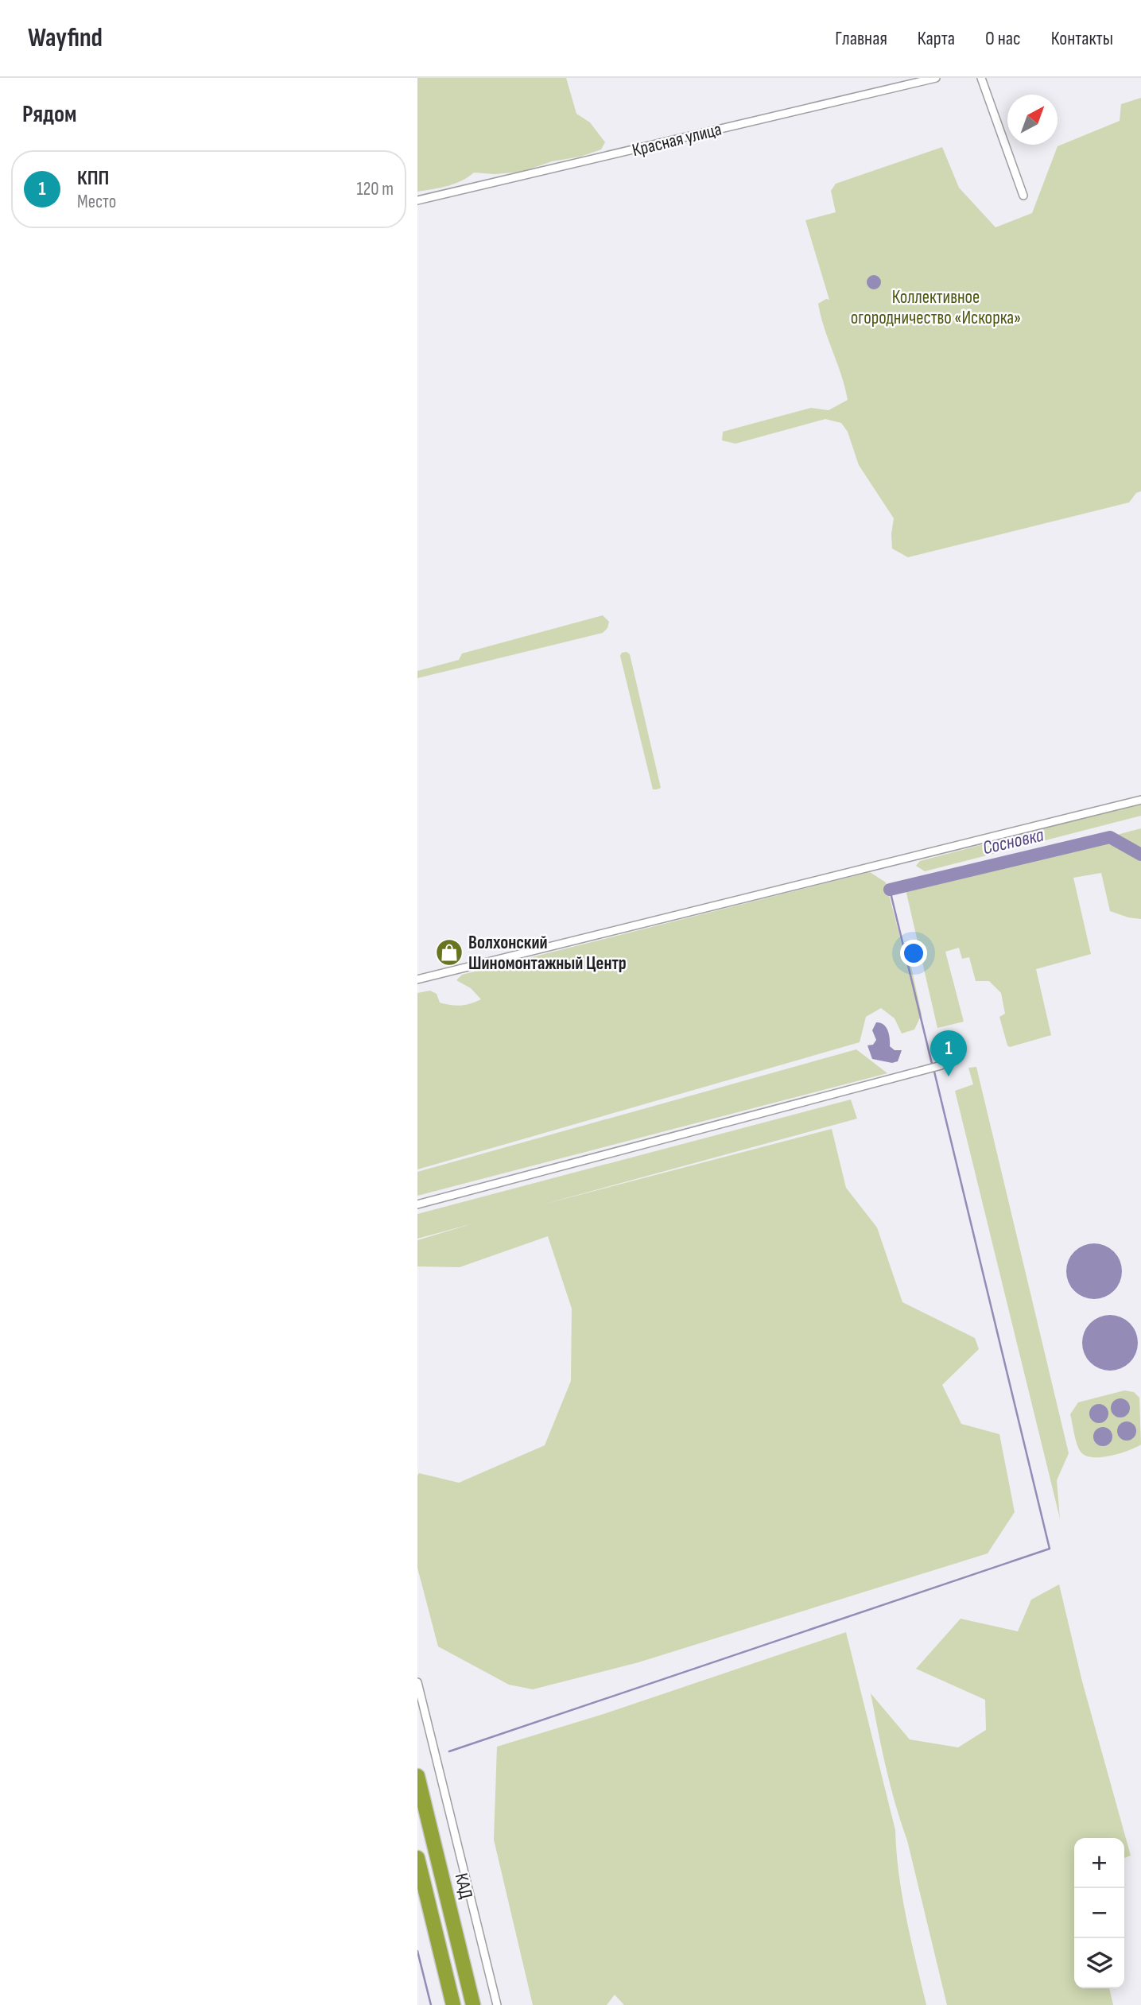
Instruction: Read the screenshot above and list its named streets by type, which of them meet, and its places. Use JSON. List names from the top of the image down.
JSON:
{
  "streets": {
    "highway": ["КАД"],
    "street": ["Красная улица"]
  },
  "water": ["Сосновка"],
  "parks": ["Коллективное огородничество «Искорка»"],
  "places": {
    "shop": ["Волхонский Шиномонтажный Центр"]
  },
  "north": "top right",
  "page": {
    "header": "Wayfind",
    "nav": [
      "Главная",
      "Карта",
      "О нас",
      "Контакты"
    ],
    "heading": "Рядом",
    "list": [
      {
        "mark": "1",
        "name": "КПП",
        "note": "Место",
        "value": "120 m"
      }
    ],
    "pins": "1",
    "map_buttons": ["+", "−"]
  }
}
